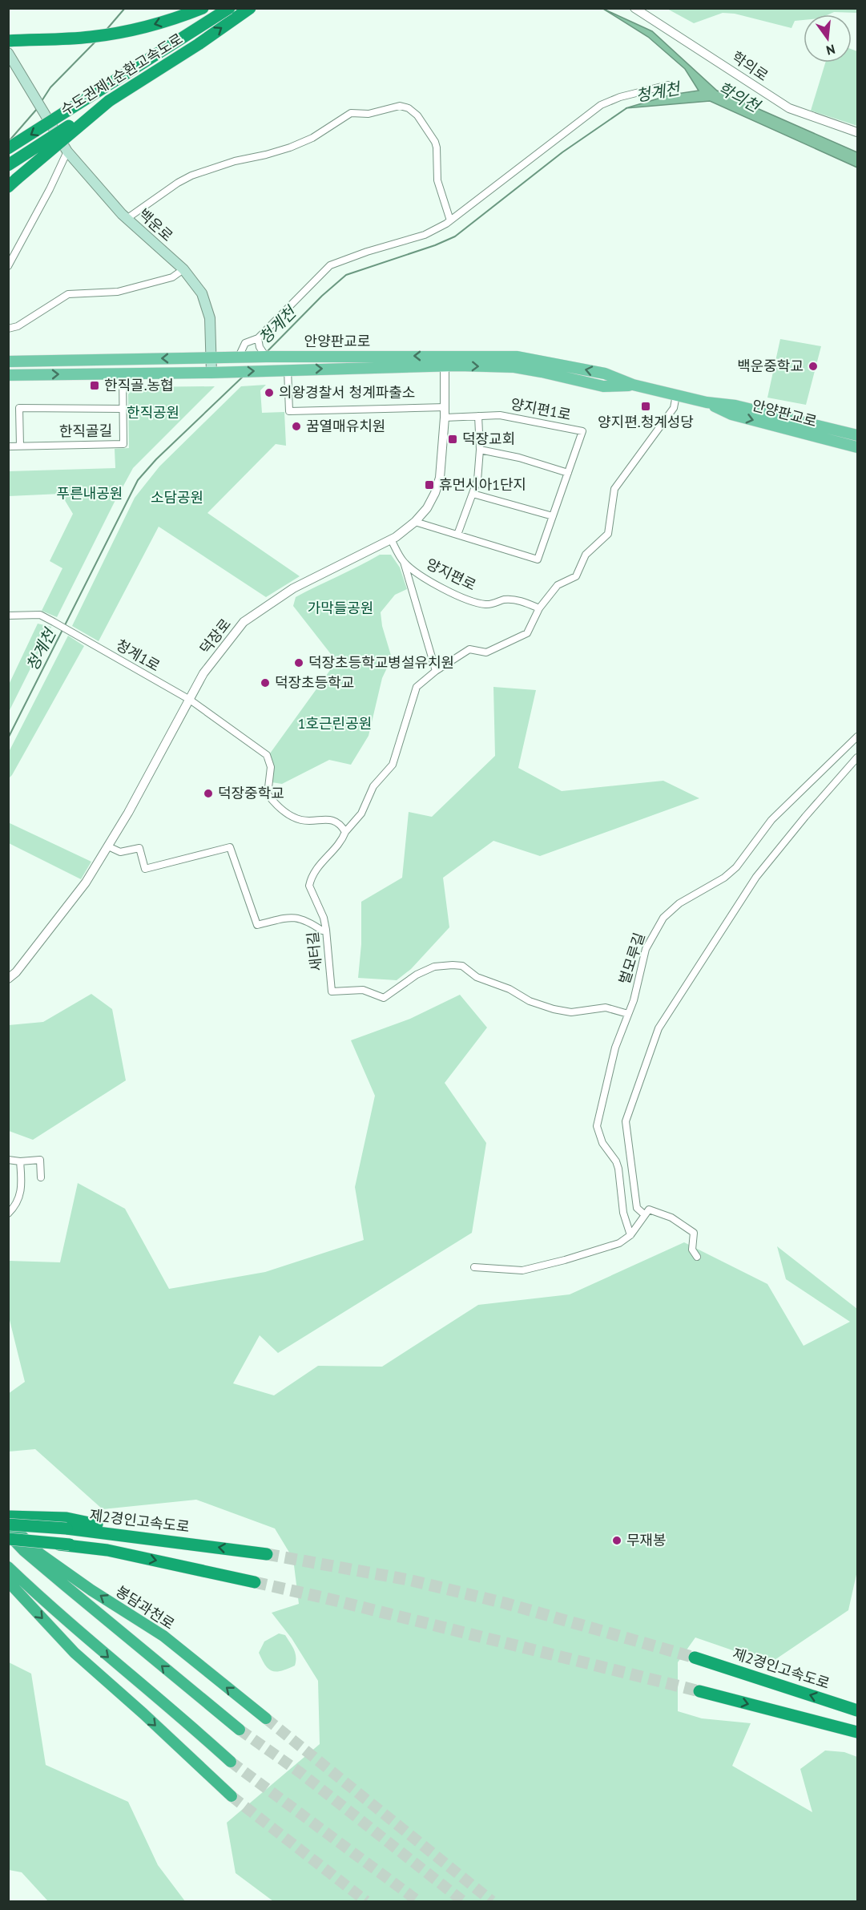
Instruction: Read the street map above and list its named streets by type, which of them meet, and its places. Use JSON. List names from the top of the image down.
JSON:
{
  "streets": {
    "highway": ["수도권제1순환고속도로", "제2경인고속도로", "봉담과천로"],
    "main road": ["백운로", "안양판교로"],
    "street": [
      "학의로",
      "양지편1로",
      "한직골길",
      "양지편로",
      "덕장로",
      "청계1로",
      "새터길",
      "벌모루길"
    ]
  },
  "crossings": [
    ["백운로", "안양판교로"],
    ["안양판교로", "한직골길"],
    ["안양판교로", "덕장로"],
    ["양지편1로", "덕장로"],
    ["양지편로", "덕장로"],
    ["양지편로", "새터길"],
    ["덕장로", "청계1로"],
    ["새터길", "벌모루길"],
    ["제2경인고속도로", "봉담과천로"]
  ],
  "water": ["청계천", "학의천"],
  "parks": [
    "한직공원",
    "푸른내공원",
    "소담공원",
    "가막들공원",
    "1호근린공원"
  ],
  "places": {
    "other": [
      "백운중학교",
      "의왕경찰서 청계파출소",
      "꿈열매유치원",
      "덕장초등학교병설유치원",
      "덕장초등학교",
      "덕장중학교",
      "무재봉"
    ],
    "transit": [
      "한직골.농협",
      "양지편.청계성당",
      "덕장교회",
      "휴먼시아1단지"
    ]
  },
  "north": "bottom"
}
